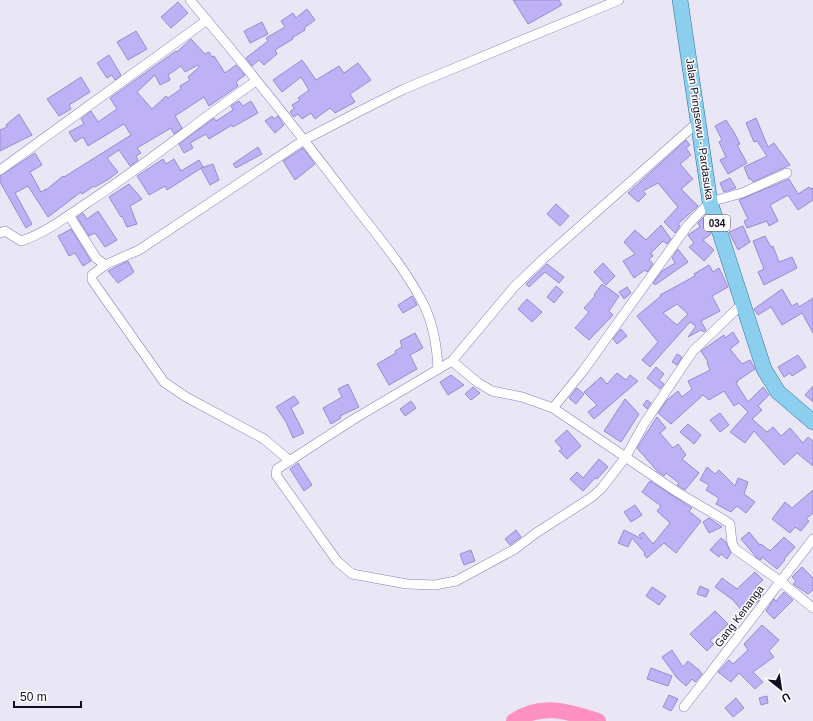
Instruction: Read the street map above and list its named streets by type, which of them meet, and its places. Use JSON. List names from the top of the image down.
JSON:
{
  "streets": {
    "main road": ["Jalan Pringsewu - Pardasuka", "034"],
    "street": ["Gang Kenanga"]
  },
  "scale_bar": "50 m",
  "north": "bottom right"
}
